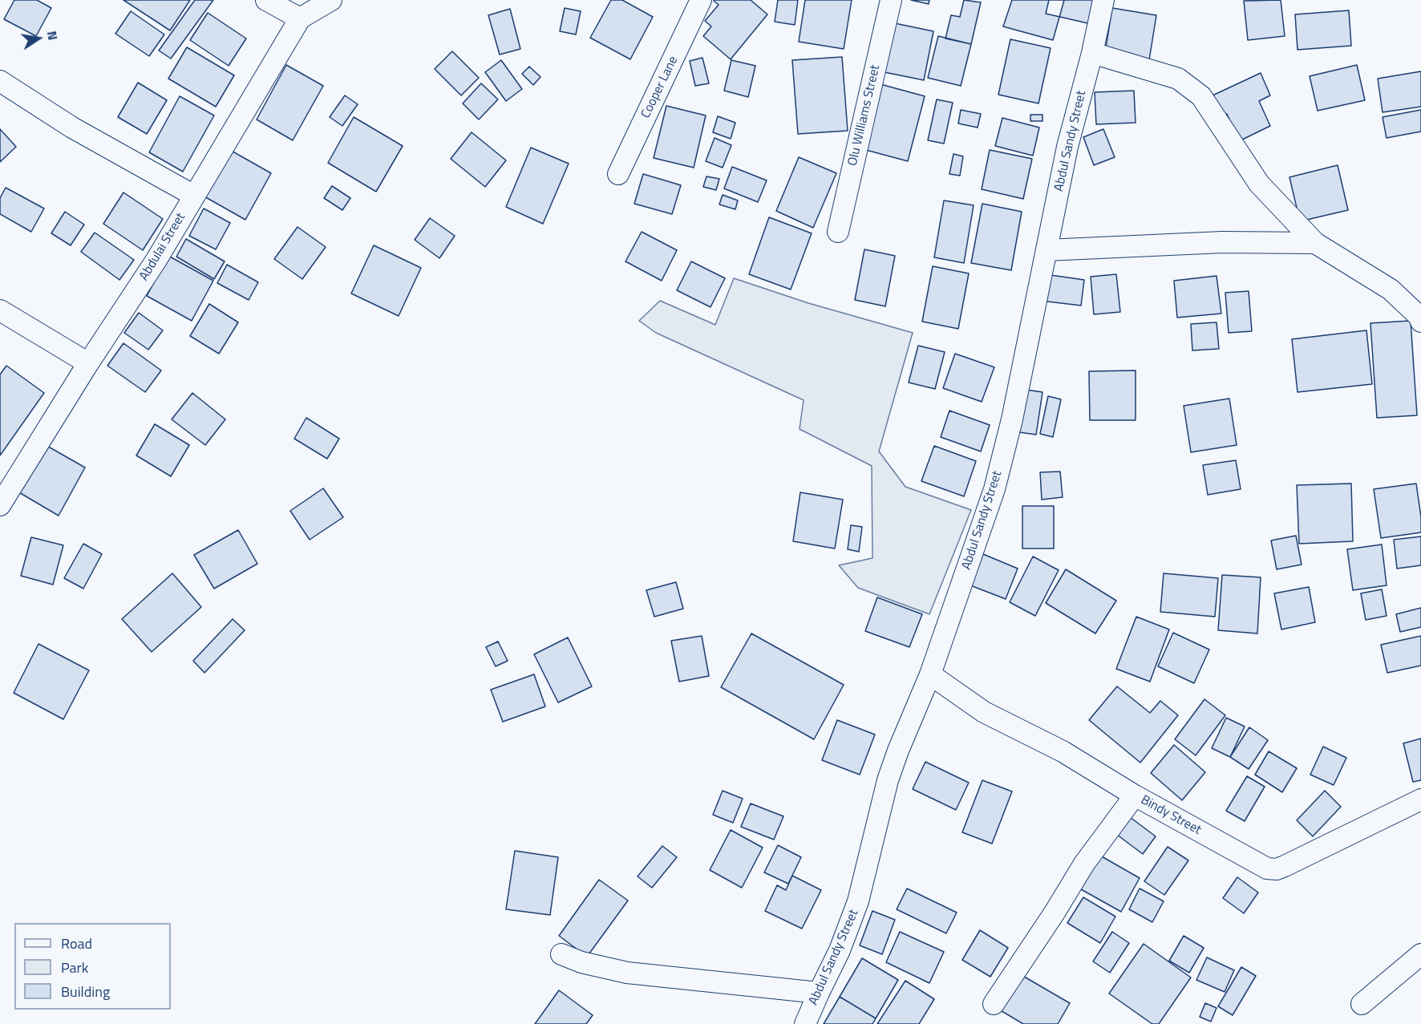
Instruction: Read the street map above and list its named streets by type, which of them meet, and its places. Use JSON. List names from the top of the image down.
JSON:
{
  "streets": {
    "street": [
      "Cooper Lane",
      "Olu Williams Street",
      "Abdul Sandy Street",
      "Abdulai Street",
      "Bindy Street"
    ]
  },
  "crossings": [
    ["Abdul Sandy Street", "Bindy Street"]
  ],
  "legend": ["Road", "Park", "Building"],
  "north": "right"
}
